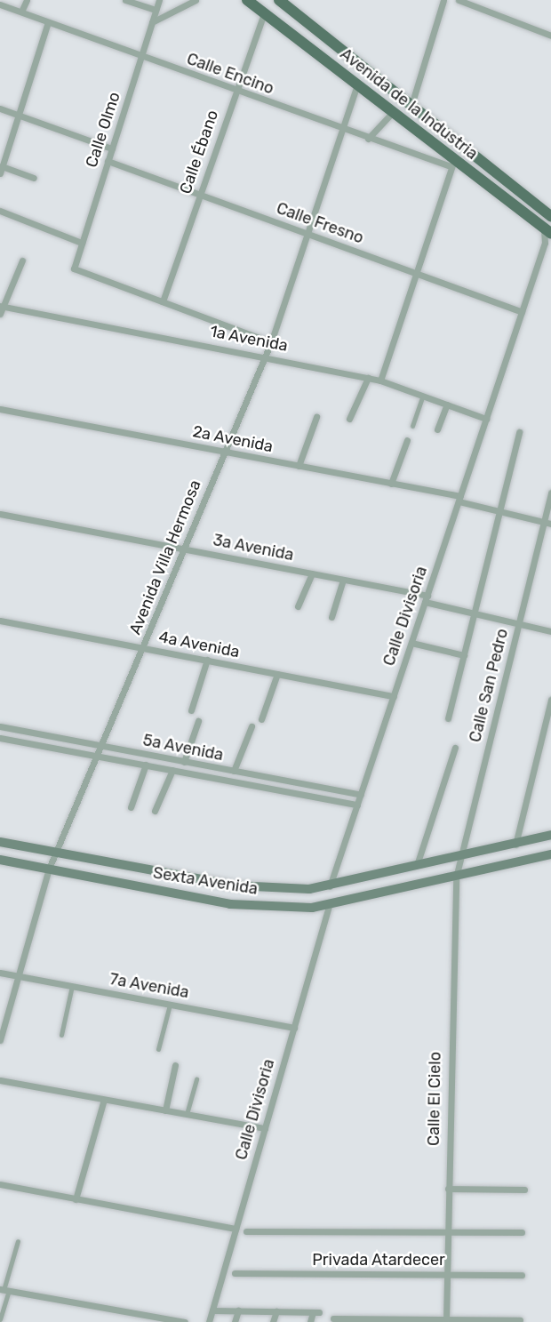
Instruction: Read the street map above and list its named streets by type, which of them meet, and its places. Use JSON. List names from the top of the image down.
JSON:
{
  "streets": {
    "main road": ["Avenida de la Industria", "Sexta Avenida"],
    "street": [
      "Calle Encino",
      "Calle Olmo",
      "Calle Ébano",
      "Calle Fresno",
      "1a Avenida",
      "2a Avenida",
      "3a Avenida",
      "Avenida Villa Hermosa",
      "Calle Divisoria",
      "4a Avenida",
      "Calle San Pedro",
      "5a Avenida",
      "7a Avenida",
      "Calle El Cielo",
      "Privada Atardecer"
    ]
  },
  "crossings": [
    ["Calle Encino", "Avenida de la Industria"],
    ["Calle Encino", "Calle Olmo"],
    ["Calle Encino", "Calle Ébano"],
    ["Calle Encino", "Avenida Villa Hermosa"],
    ["Avenida de la Industria", "Calle Ébano"],
    ["Avenida de la Industria", "Avenida Villa Hermosa"],
    ["Avenida de la Industria", "Calle Divisoria"],
    ["Calle Olmo", "Calle Ébano"],
    ["Calle Olmo", "Calle Fresno"],
    ["Calle Ébano", "Calle Fresno"],
    ["Calle Fresno", "Avenida Villa Hermosa"],
    ["Calle Fresno", "Calle Divisoria"],
    ["1a Avenida", "Avenida Villa Hermosa"],
    ["1a Avenida", "Calle Divisoria"],
    ["2a Avenida", "Avenida Villa Hermosa"],
    ["2a Avenida", "Calle Divisoria"],
    ["2a Avenida", "Calle San Pedro"],
    ["3a Avenida", "Avenida Villa Hermosa"],
    ["3a Avenida", "Calle Divisoria"],
    ["3a Avenida", "Calle San Pedro"],
    ["Avenida Villa Hermosa", "4a Avenida"],
    ["Avenida Villa Hermosa", "5a Avenida"],
    ["Avenida Villa Hermosa", "Sexta Avenida"],
    ["Avenida Villa Hermosa", "7a Avenida"],
    ["Calle Divisoria", "4a Avenida"],
    ["Calle Divisoria", "5a Avenida"],
    ["Calle Divisoria", "Sexta Avenida"],
    ["Calle Divisoria", "7a Avenida"],
    ["Calle San Pedro", "Sexta Avenida"],
    ["Calle San Pedro", "Calle El Cielo"],
    ["Sexta Avenida", "Calle El Cielo"],
    ["Calle El Cielo", "Privada Atardecer"]
  ]
}
